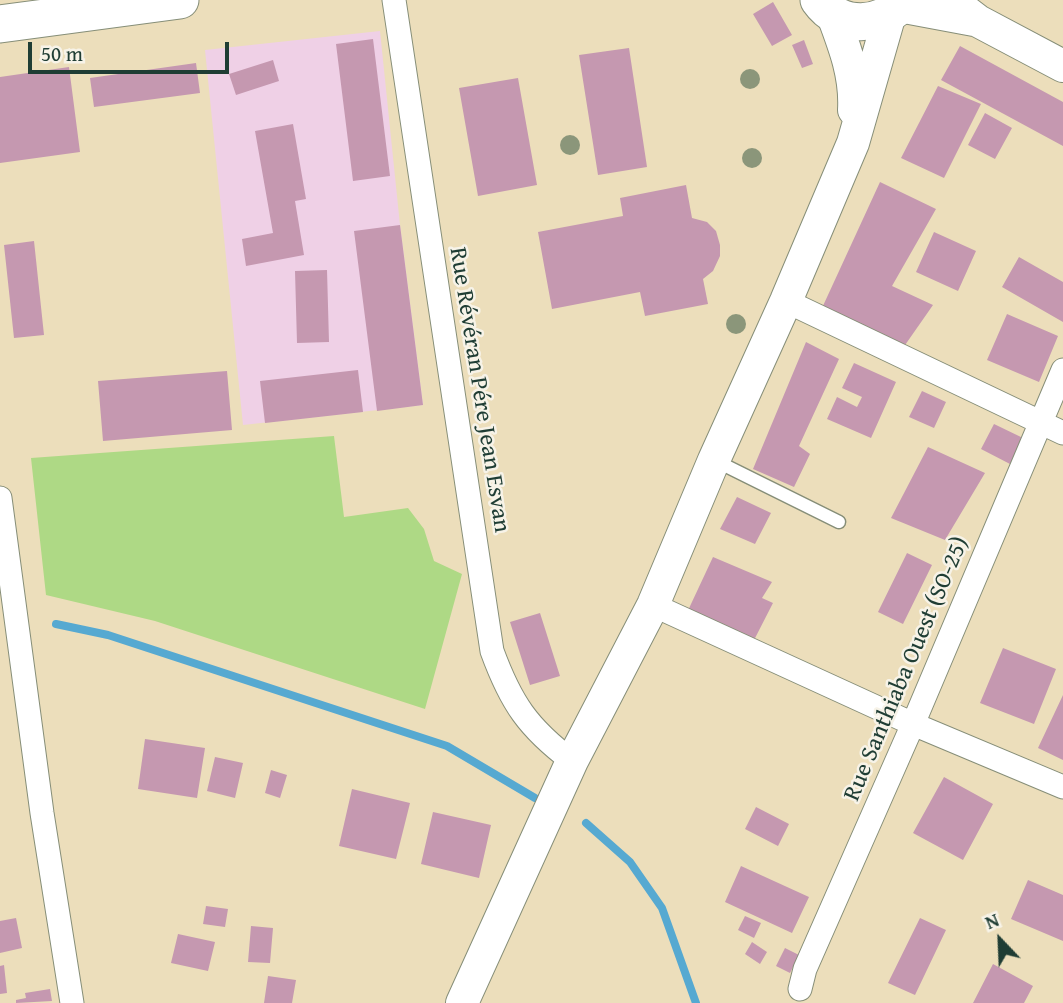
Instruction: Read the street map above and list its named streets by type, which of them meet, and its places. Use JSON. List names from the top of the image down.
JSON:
{
  "streets": {
    "street": ["Rue Révéran Pére Jean Esvan", "Rue Santhiaba Ouest (SO-25)"]
  },
  "scale_bar": "50 m",
  "north": "top left"
}
